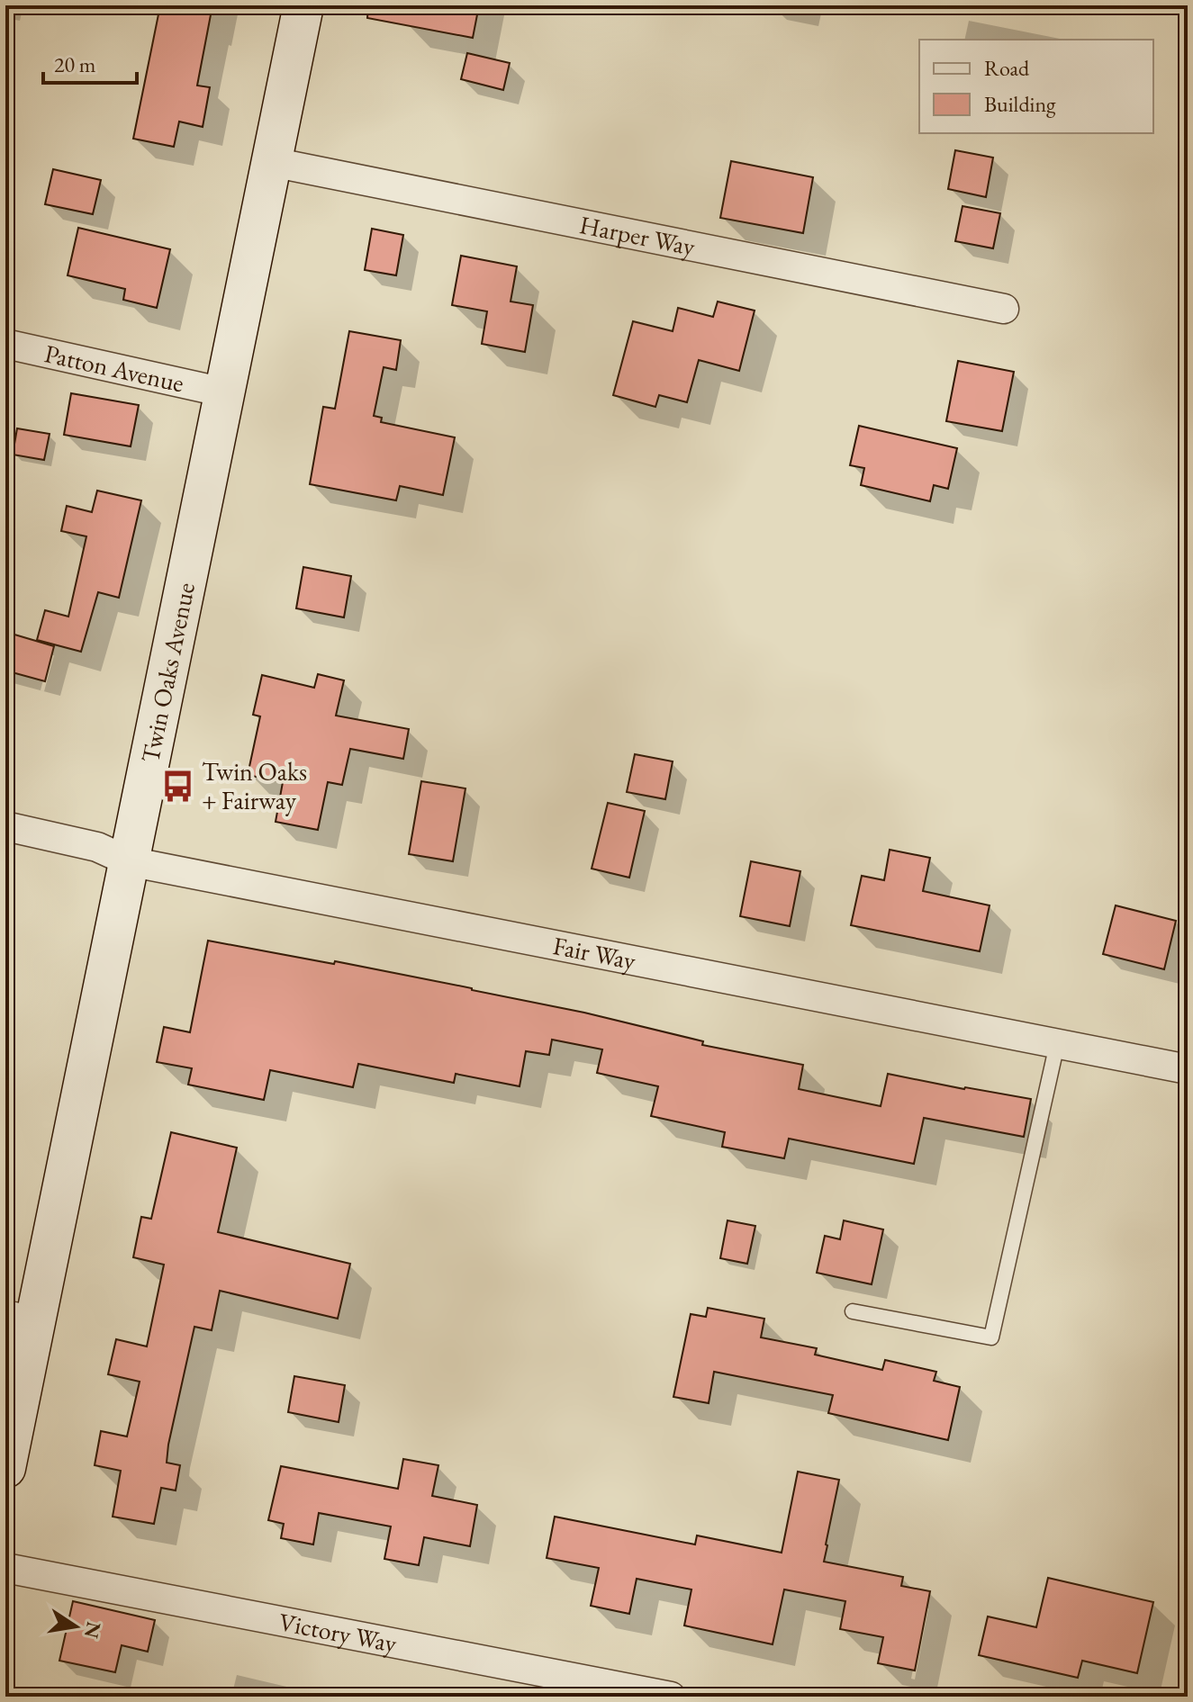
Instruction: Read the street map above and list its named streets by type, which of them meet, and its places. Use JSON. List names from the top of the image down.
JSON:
{
  "streets": {
    "street": [
      "Harper Way",
      "Patton Avenue",
      "Twin Oaks Avenue",
      "Fair Way",
      "Victory Way"
    ]
  },
  "crossings": [
    ["Harper Way", "Twin Oaks Avenue"],
    ["Patton Avenue", "Twin Oaks Avenue"],
    ["Twin Oaks Avenue", "Fair Way"]
  ],
  "places": {
    "bus stop": ["Twin Oaks + Fairway"]
  },
  "legend": ["Road", "Building"],
  "scale_bar": "20 m",
  "north": "right"
}
